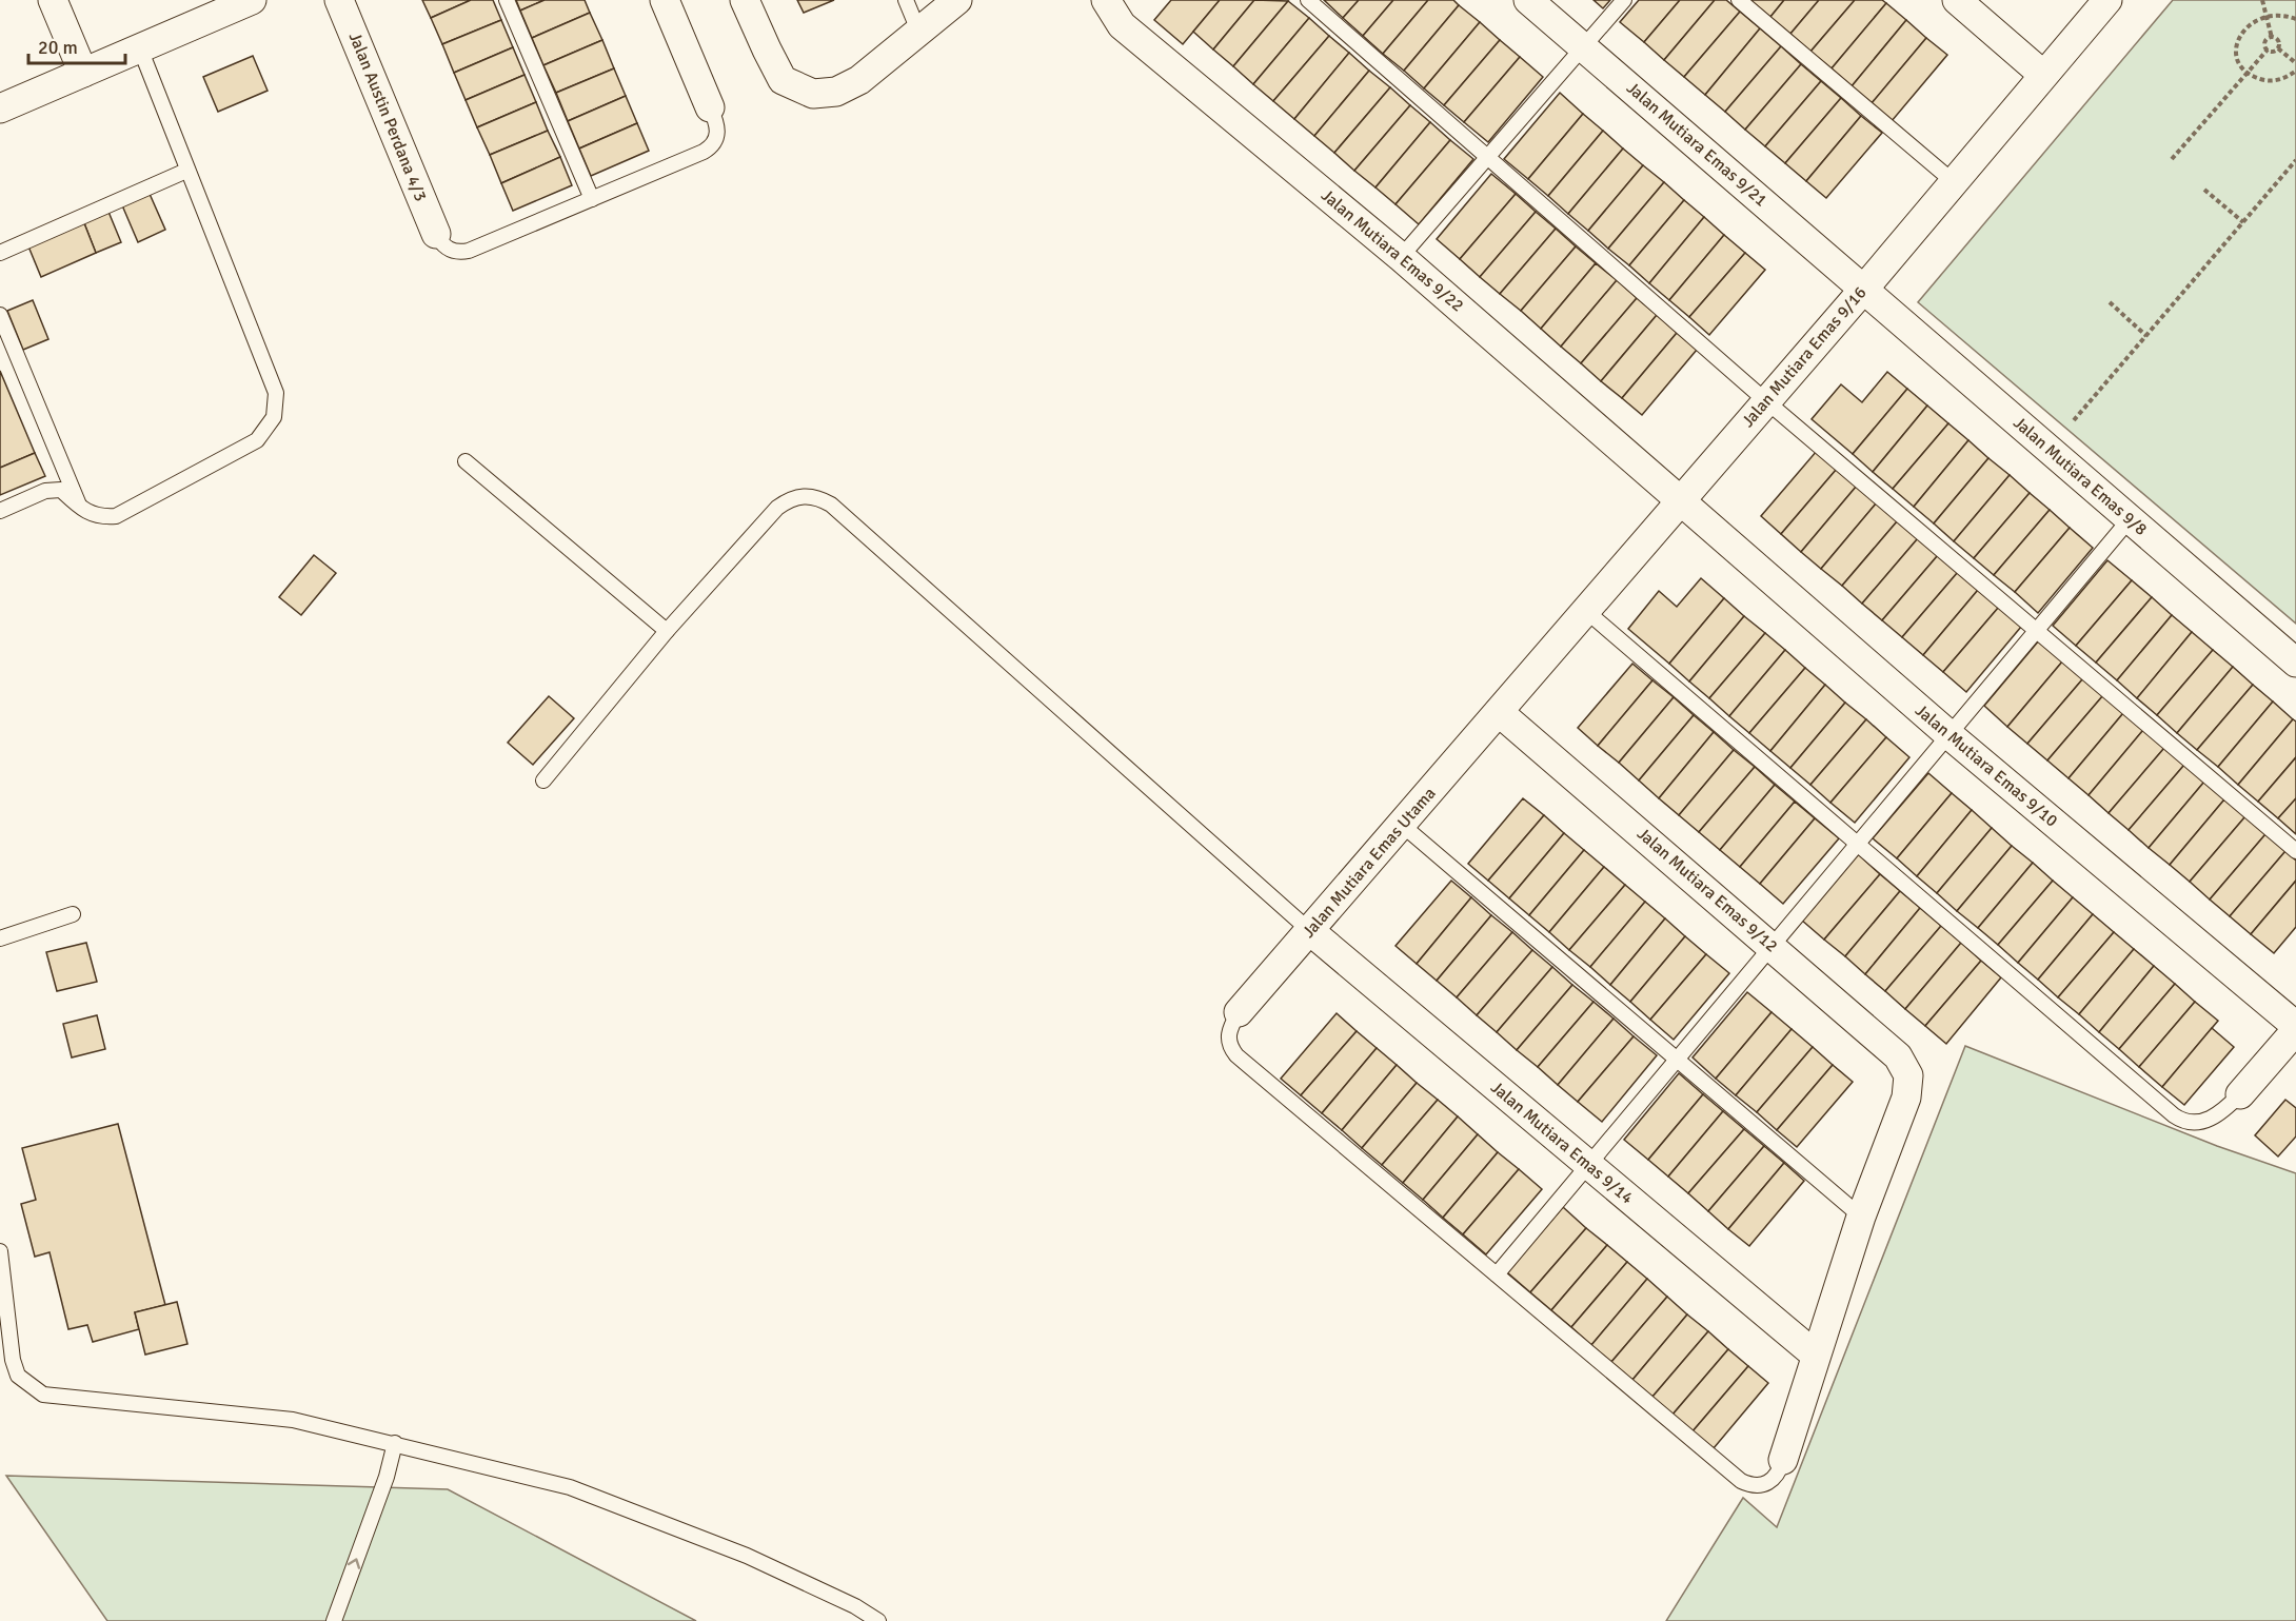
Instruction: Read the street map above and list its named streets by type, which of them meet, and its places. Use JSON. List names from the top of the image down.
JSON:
{
  "streets": {
    "street": [
      "Jalan Austin Perdana 4/3",
      "Jalan Mutiara Emas 9/21",
      "Jalan Mutiara Emas 9/22",
      "Jalan Mutiara Emas 9/16",
      "Jalan Mutiara Emas 9/8",
      "Jalan Mutiara Emas 9/10",
      "Jalan Mutiara Emas Utama",
      "Jalan Mutiara Emas 9/12",
      "Jalan Mutiara Emas 9/14"
    ]
  },
  "crossings": [
    ["Jalan Mutiara Emas 9/21", "Jalan Mutiara Emas 9/16"],
    ["Jalan Mutiara Emas 9/21", "Jalan Mutiara Emas 9/8"],
    ["Jalan Mutiara Emas 9/22", "Jalan Mutiara Emas 9/16"],
    ["Jalan Mutiara Emas 9/22", "Jalan Mutiara Emas 9/10"],
    ["Jalan Mutiara Emas 9/16", "Jalan Mutiara Emas 9/8"],
    ["Jalan Mutiara Emas 9/16", "Jalan Mutiara Emas 9/10"],
    ["Jalan Mutiara Emas 9/16", "Jalan Mutiara Emas Utama"],
    ["Jalan Mutiara Emas 9/16", "Jalan Mutiara Emas 9/12"],
    ["Jalan Mutiara Emas Utama", "Jalan Mutiara Emas 9/12"],
    ["Jalan Mutiara Emas Utama", "Jalan Mutiara Emas 9/14"]
  ],
  "scale_bar": "20 m"
}
